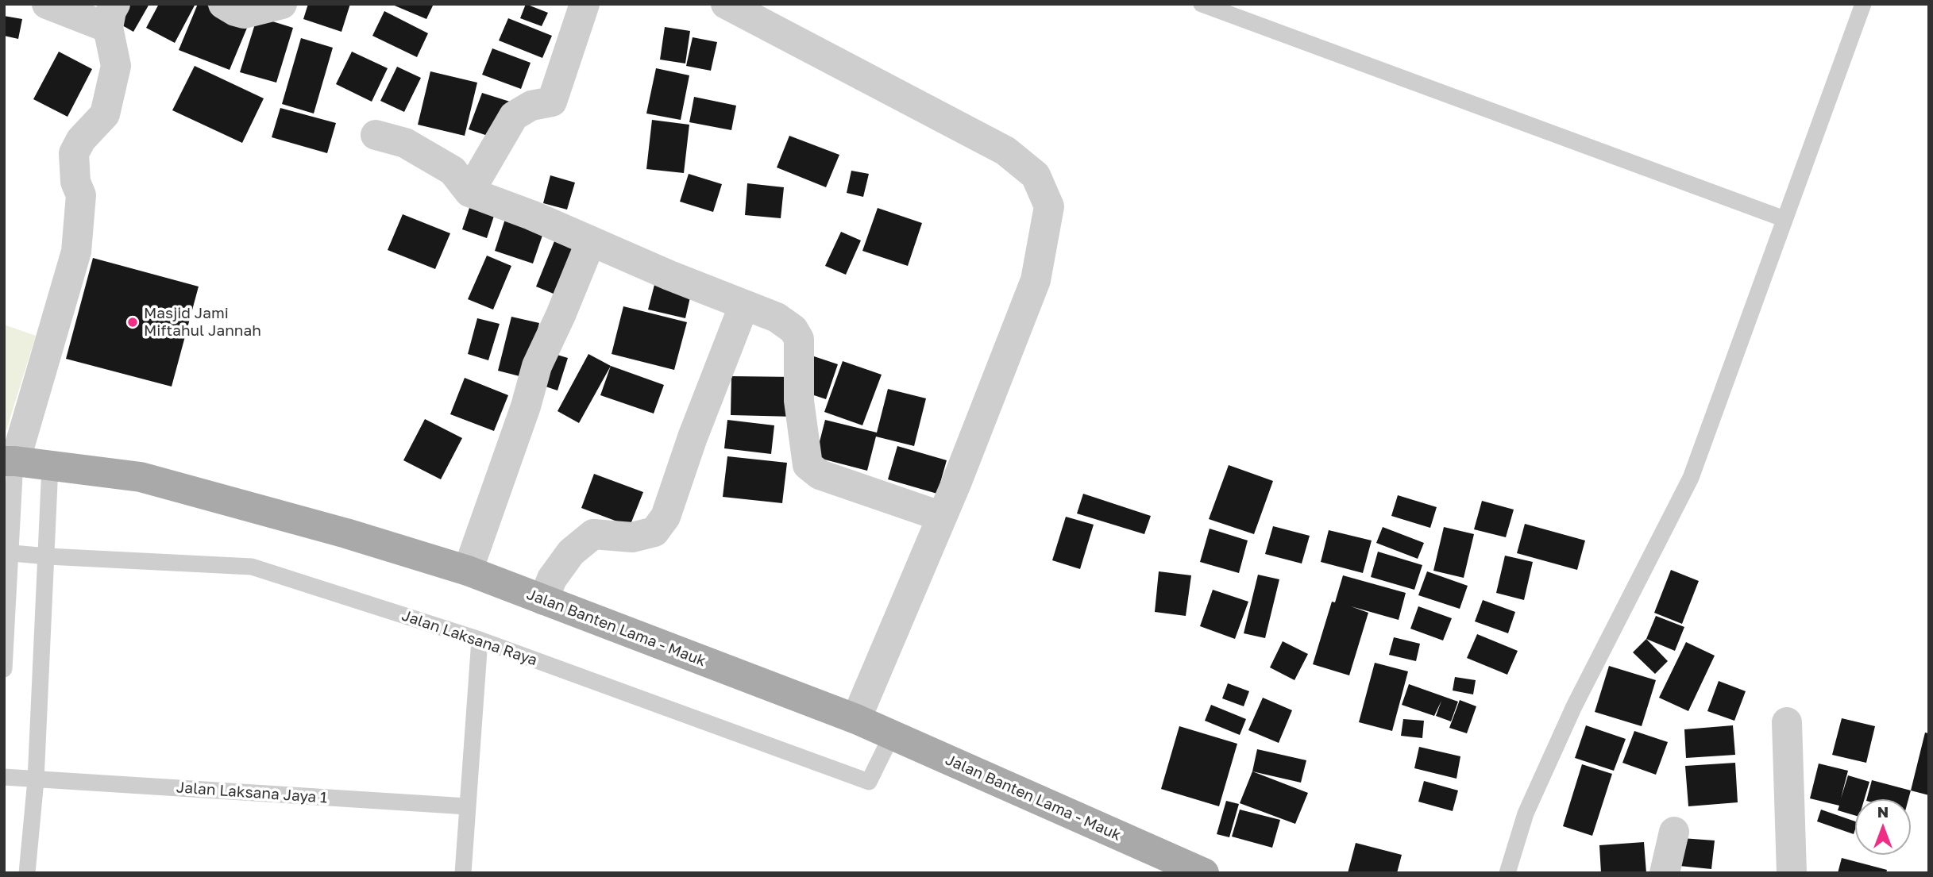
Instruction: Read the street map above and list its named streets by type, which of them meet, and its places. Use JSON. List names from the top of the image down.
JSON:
{
  "streets": {
    "main road": ["Jalan Banten Lama - Mauk"],
    "lane": ["Jalan Laksana Raya", "Jalan Laksana Jaya 1"]
  },
  "crossings": [
    ["Jalan Banten Lama - Mauk", "Jalan Laksana Raya"]
  ],
  "places": ["Masjid Jami Miftahul Jannah"],
  "north": "top"
}
